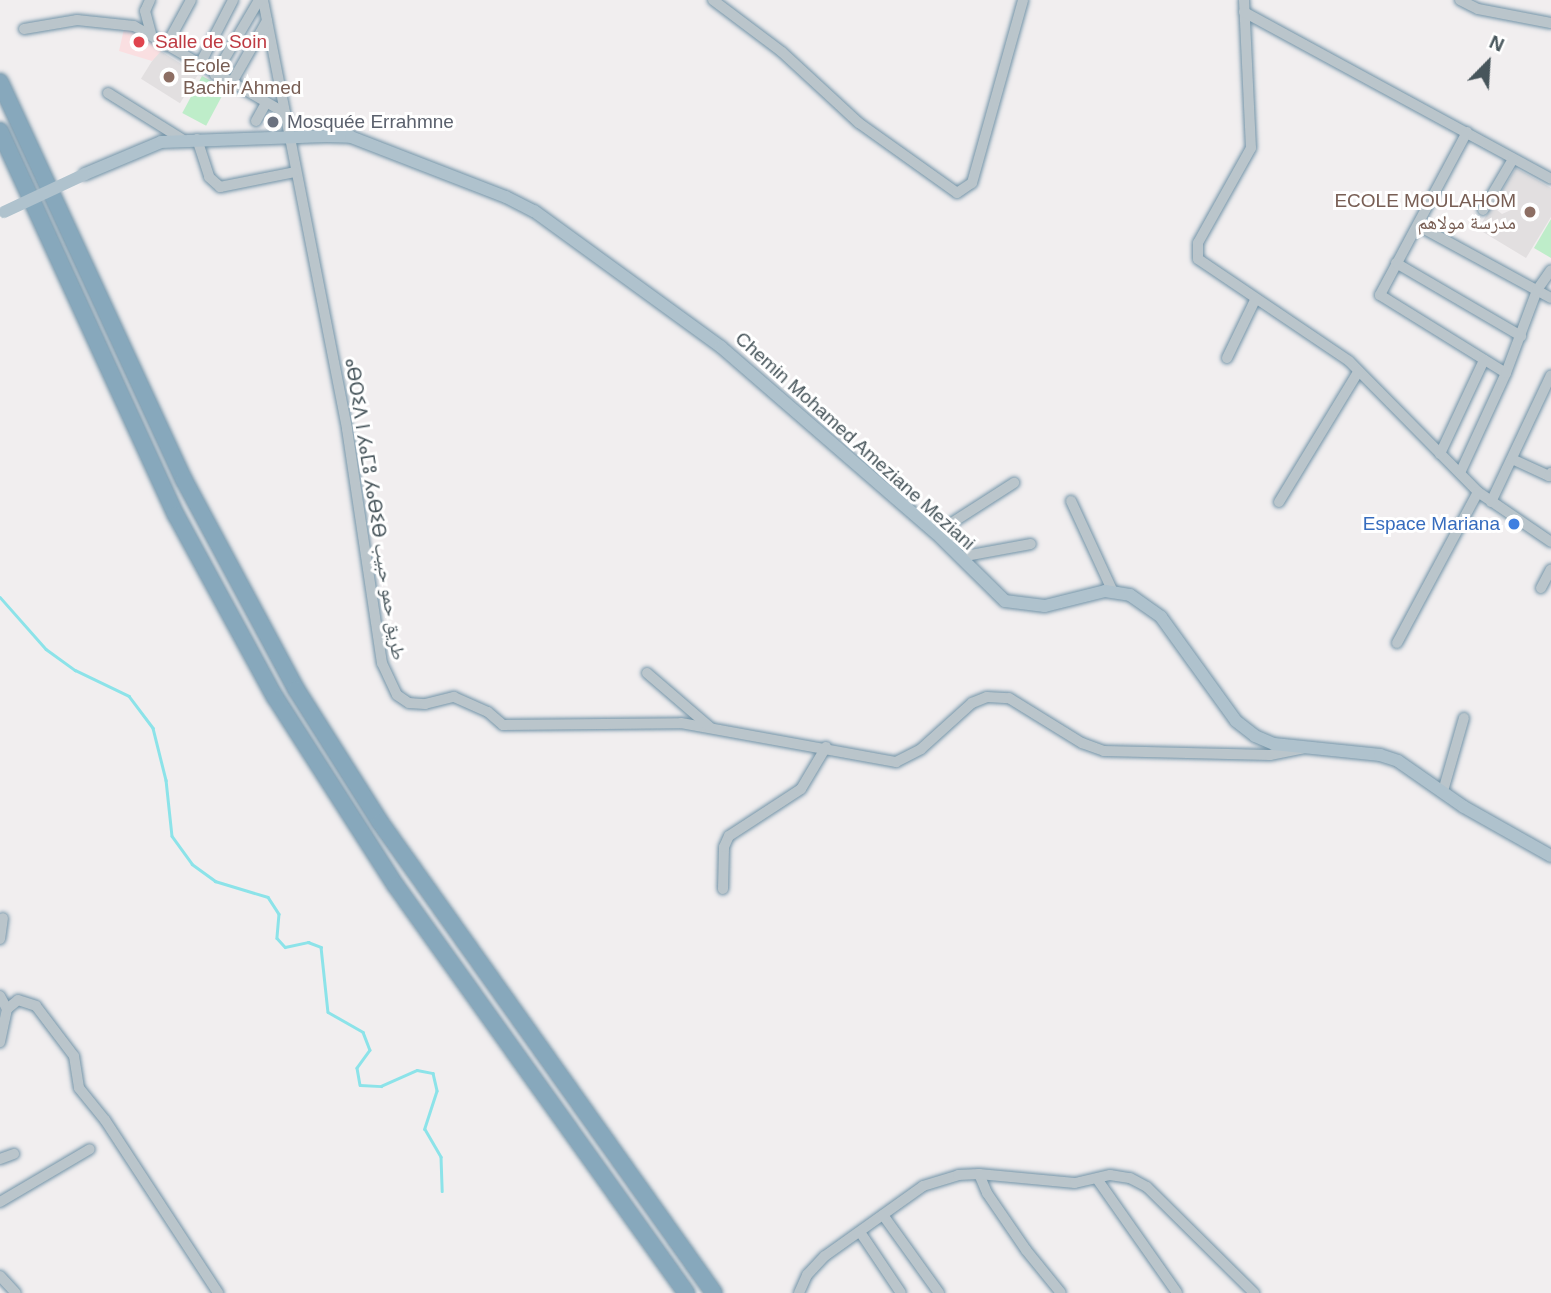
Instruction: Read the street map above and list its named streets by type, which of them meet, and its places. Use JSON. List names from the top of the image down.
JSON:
{
  "streets": {
    "main road": ["Chemin Mohamed Ameziane Meziani"],
    "street": ["ⴰⴱⵔⵉⴷ ⵏ ⵃⴰⵎⵓ ⵃⴰⴱⵉⴱ طريق حمو حبيب"]
  },
  "crossings": [
    ["Chemin Mohamed Ameziane Meziani", "ⴰⴱⵔⵉⴷ ⵏ ⵃⴰⵎⵓ ⵃⴰⴱⵉⴱ طريق حمو حبيب"]
  ],
  "places": [
    "Salle de Soin",
    "Ecole Bachir Ahmed",
    "Mosquée Errahmne",
    "ECOLE MOULAHOM مدرسة مولاهم",
    "Espace Mariana"
  ],
  "north": "top right"
}
